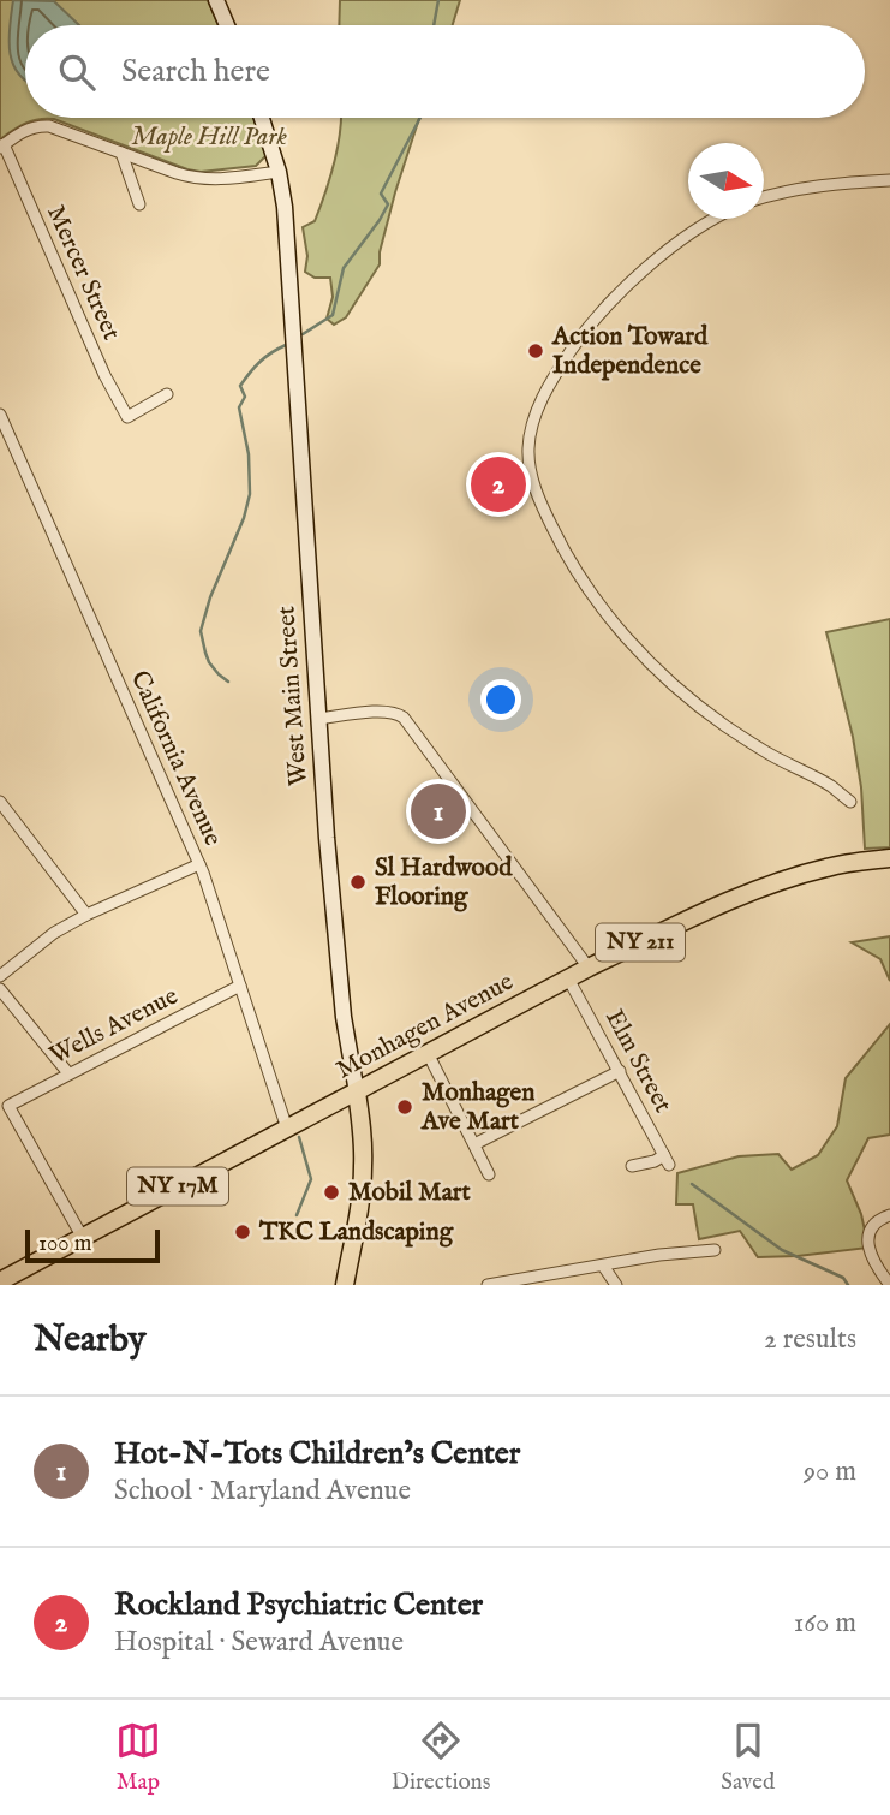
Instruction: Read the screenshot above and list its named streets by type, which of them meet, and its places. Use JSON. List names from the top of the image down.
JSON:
{
  "streets": {
    "main road": [
      "West Main Street",
      "NY 211",
      "Monhagen Avenue",
      "NY 17M"
    ],
    "street": [
      "Mercer Street",
      "California Avenue",
      "Wells Avenue",
      "Elm Street"
    ]
  },
  "crossings": [
    ["West Main Street", "Monhagen Avenue"],
    ["California Avenue", "Wells Avenue"],
    ["California Avenue", "Monhagen Avenue"],
    ["Wells Avenue", "Monhagen Avenue"],
    ["Monhagen Avenue", "Elm Street"]
  ],
  "parks": ["Maple Hill Park"],
  "places": [
    "Action Toward Independence",
    "Sl Hardwood Flooring",
    "Monhagen Ave Mart",
    "Mobil Mart",
    "TKC Landscaping"
  ],
  "scale_bar": "100 m",
  "north": "right",
  "page": {
    "search": "Search here",
    "pins": ["2", "1"],
    "scale": "100 m",
    "heading": ["Nearby", "2 results"],
    "list": [
      {
        "mark": "1",
        "name": "Hot-N-Tots Children’s Center",
        "note": "School · Maryland Avenue",
        "value": "90 m"
      },
      {
        "mark": "2",
        "name": "Rockland Psychiatric Center",
        "note": "Hospital · Seward Avenue",
        "value": "160 m"
      }
    ],
    "nav": ["Map", "Directions", "Saved"]
  }
}
